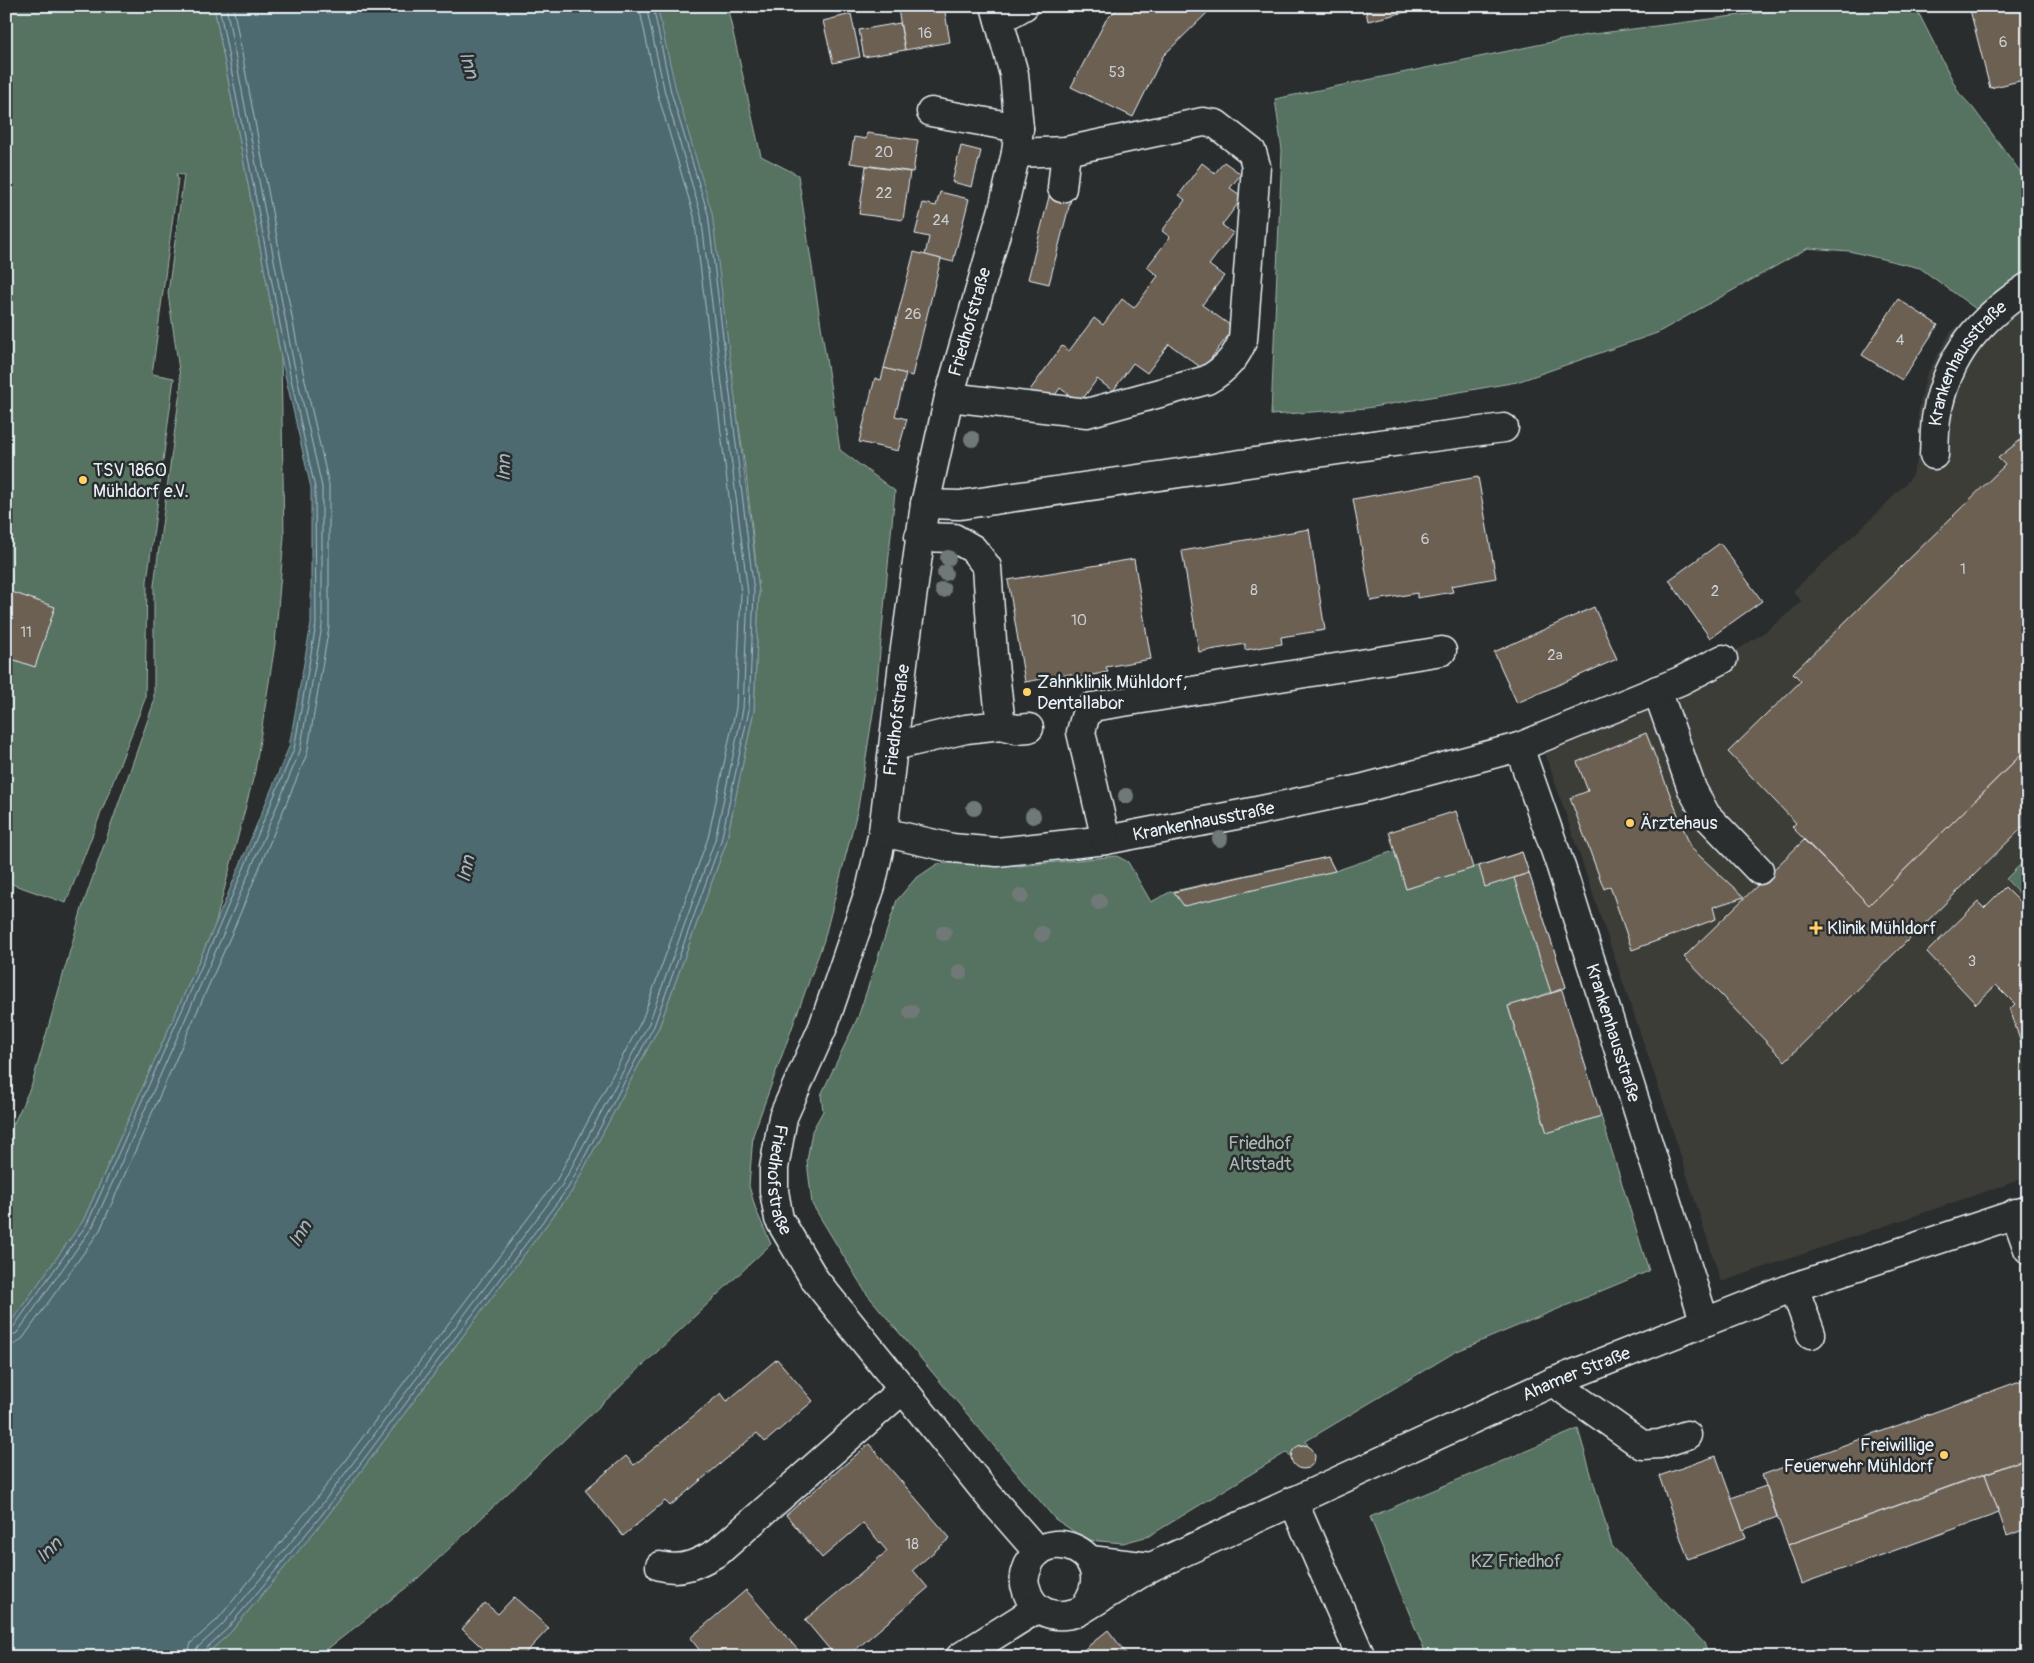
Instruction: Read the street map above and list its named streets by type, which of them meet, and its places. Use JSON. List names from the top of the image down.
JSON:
{
  "streets": {
    "street": ["Friedhofstraße", "Krankenhausstraße", "Ahamer Straße"]
  },
  "crossings": [
    ["Friedhofstraße", "Krankenhausstraße"],
    ["Friedhofstraße", "Ahamer Straße"],
    ["Krankenhausstraße", "Ahamer Straße"]
  ],
  "water": ["Inn"],
  "parks": ["Friedhof Altstadt", "KZ Friedhof"],
  "places": {
    "other": [
      "TSV 1860 Mühldorf e.V.",
      "Zahnklinik Mühldorf, Dentallabor",
      "Ärztehaus",
      "Freiwillige Feuerwehr Mühldorf"
    ],
    "health": ["Klinik Mühldorf"]
  },
  "house_numbers": [
    "16",
    "6",
    "53",
    "20",
    "22",
    "24",
    "26",
    "4",
    "6",
    "1",
    "8",
    "2",
    "10",
    "11",
    "2a",
    "3",
    "18"
  ]
}
